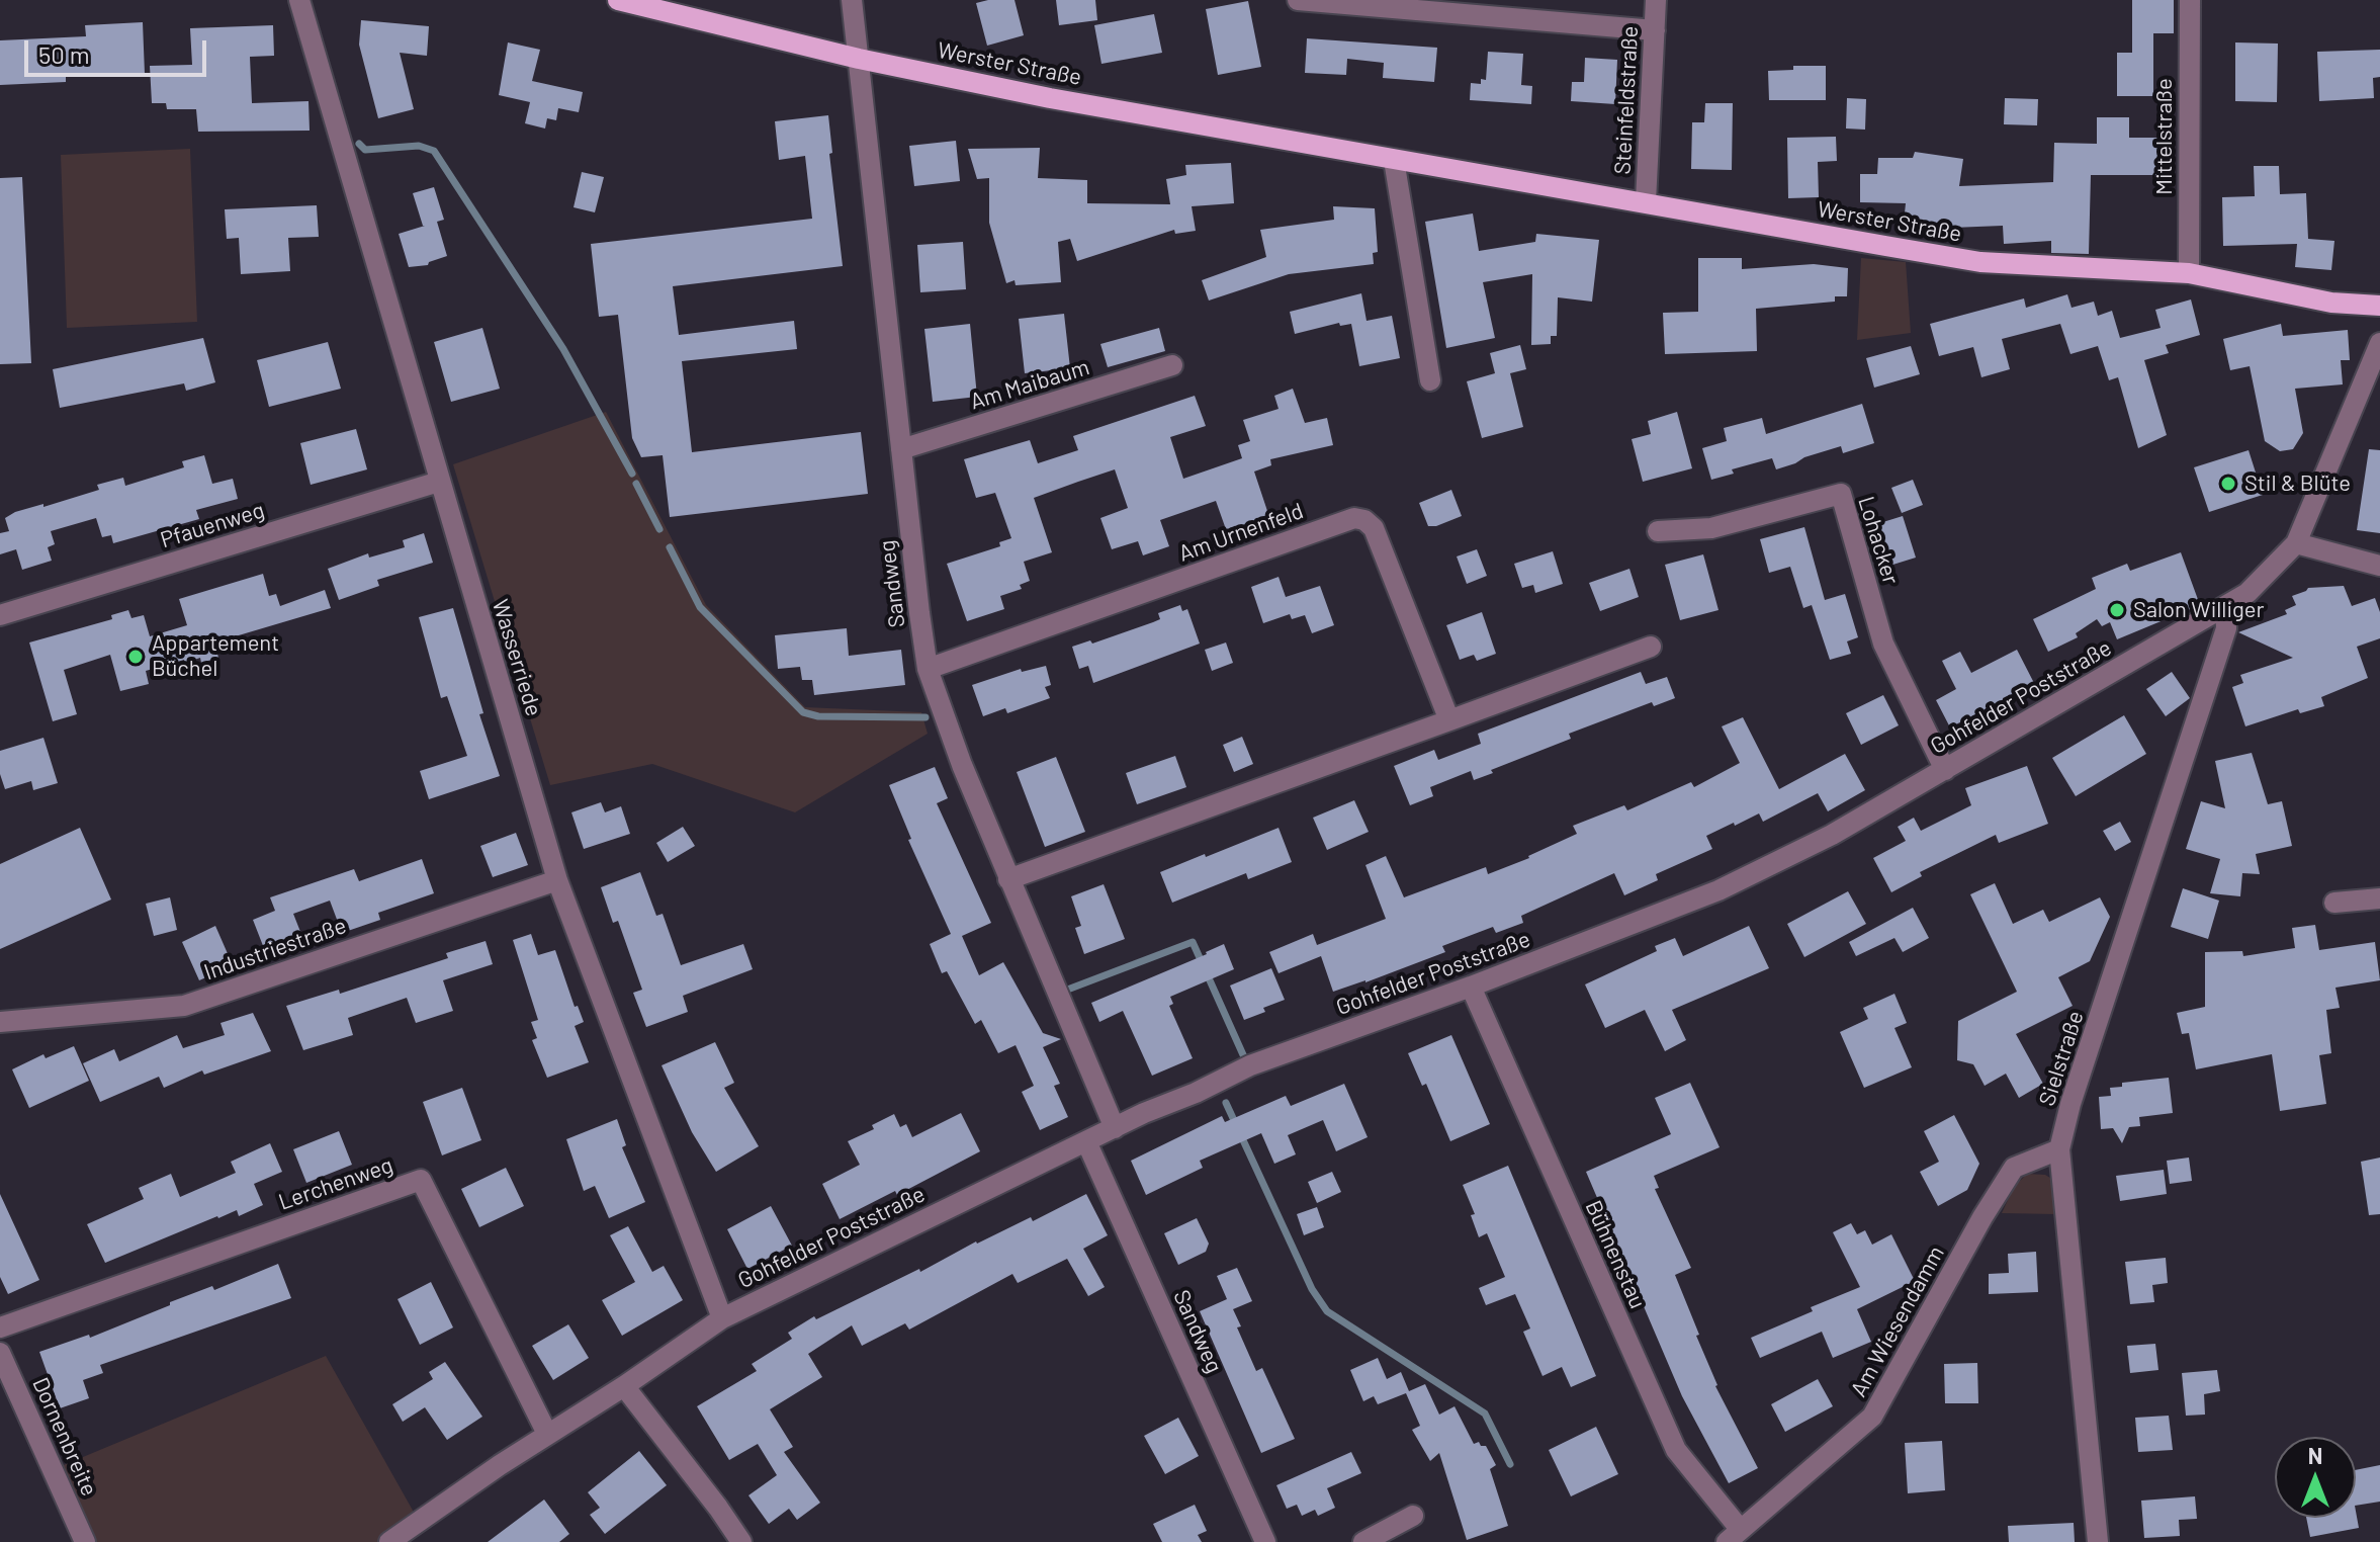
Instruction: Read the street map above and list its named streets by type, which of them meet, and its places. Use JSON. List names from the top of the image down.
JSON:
{
  "streets": {
    "main road": ["Werster Straße"],
    "street": [
      "Steinfeldstraße",
      "Mittelstraße",
      "Am Maibaum",
      "Pfauenweg",
      "Am Urnenfeld",
      "Lohacker",
      "Sandweg",
      "Wasserriede",
      "Gohfelder Poststraße",
      "Industriestraße",
      "Sielstraße",
      "Lerchenweg",
      "Bühnenstau",
      "Am Wiesendamm",
      "Dornenbreite"
    ]
  },
  "crossings": [
    ["Werster Straße", "Steinfeldstraße"],
    ["Werster Straße", "Mittelstraße"],
    ["Werster Straße", "Sandweg"],
    ["Am Maibaum", "Sandweg"],
    ["Pfauenweg", "Wasserriede"],
    ["Am Urnenfeld", "Sandweg"],
    ["Lohacker", "Gohfelder Poststraße"],
    ["Sandweg", "Gohfelder Poststraße"],
    ["Wasserriede", "Gohfelder Poststraße"],
    ["Wasserriede", "Industriestraße"],
    ["Gohfelder Poststraße", "Sielstraße"],
    ["Gohfelder Poststraße", "Lerchenweg"],
    ["Gohfelder Poststraße", "Bühnenstau"],
    ["Sielstraße", "Am Wiesendamm"],
    ["Bühnenstau", "Am Wiesendamm"]
  ],
  "places": ["Stil & Blüte", "Salon Williger", "Appartement Büchel"],
  "scale_bar": "50 m",
  "north": "top"
}
